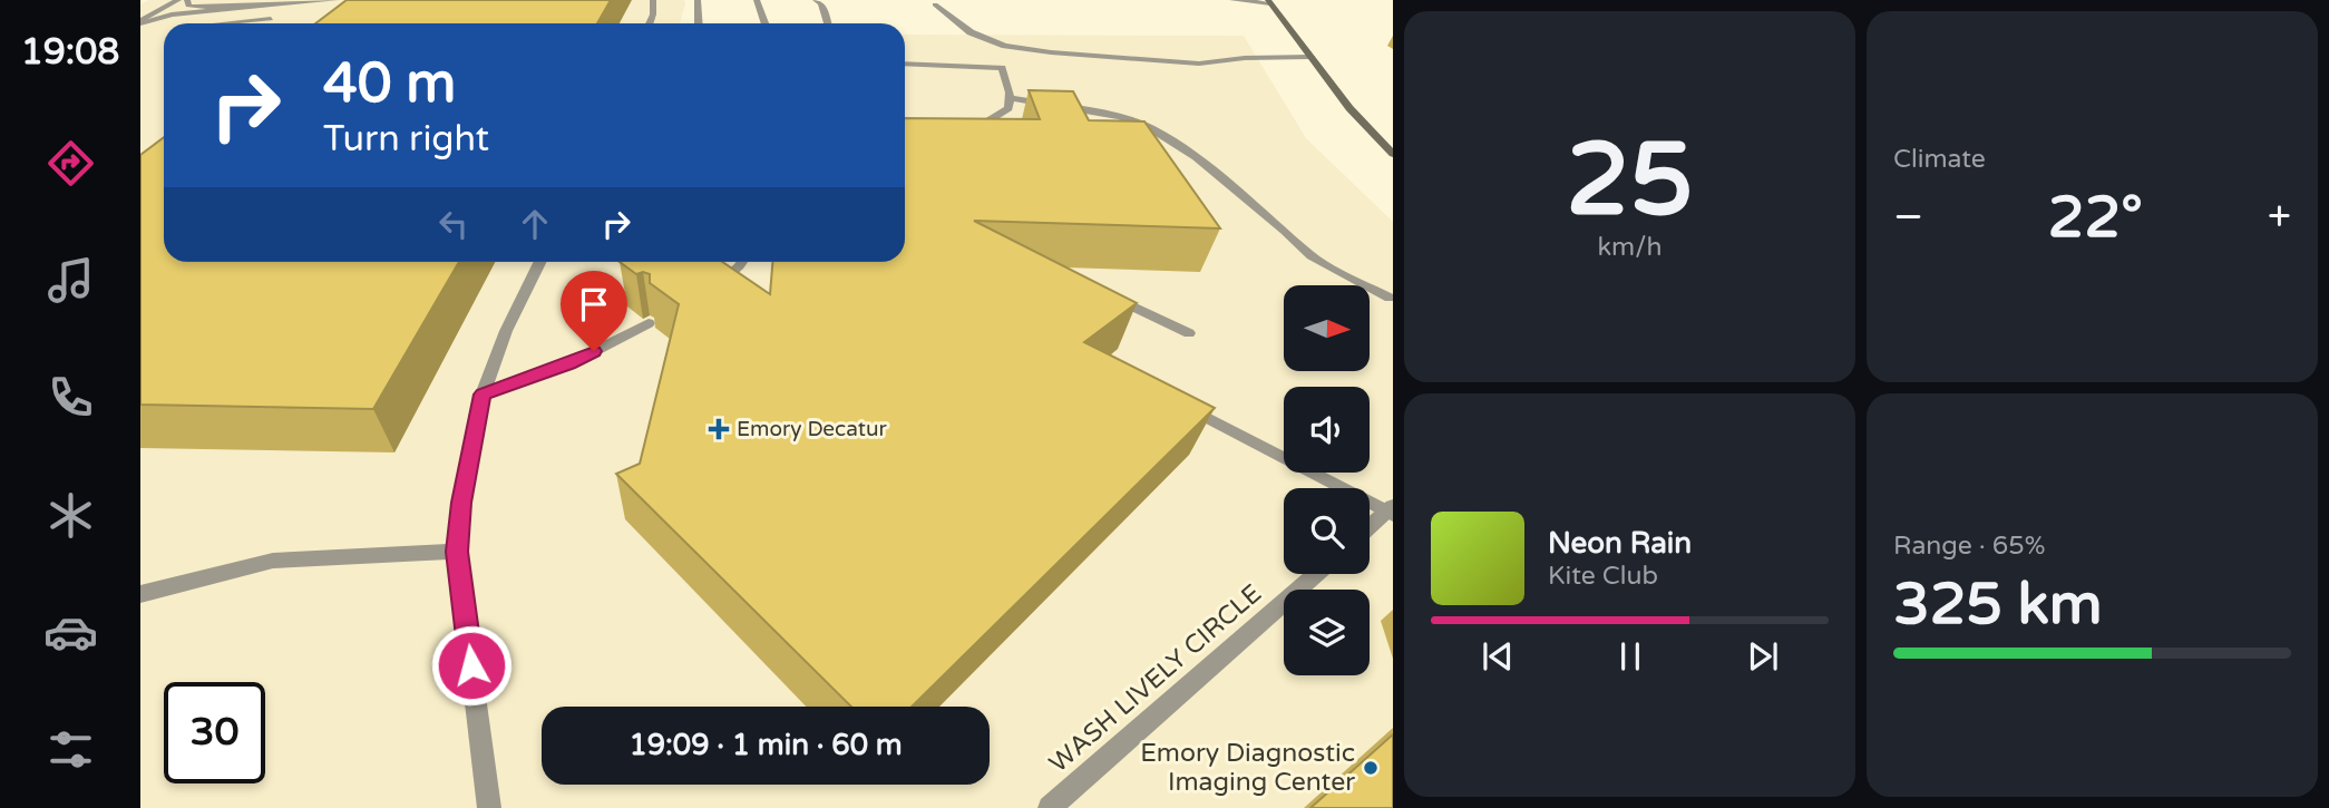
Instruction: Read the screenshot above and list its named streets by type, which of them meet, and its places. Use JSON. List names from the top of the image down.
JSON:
{
  "streets": {
    "street": ["WASH LIVELY CIRCLE"]
  },
  "places": {
    "health": ["Emory Decatur"],
    "other": ["Emory Diagnostic Imaging Center"]
  },
  "north": "right",
  "page": {
    "tabs": "19:08",
    "tile": [
      ["25", "km/h"],
      "Climate",
      ["Range · 65%", "325 km"]
    ],
    "turn": ["40 m", "Turn right"],
    "heat": ["−", "22°", "+"],
    "song": ["Neon Rain", "Kite Club"],
    "limit": "30",
    "trip": "19:09 · 1 min · 60 m"
  }
}
